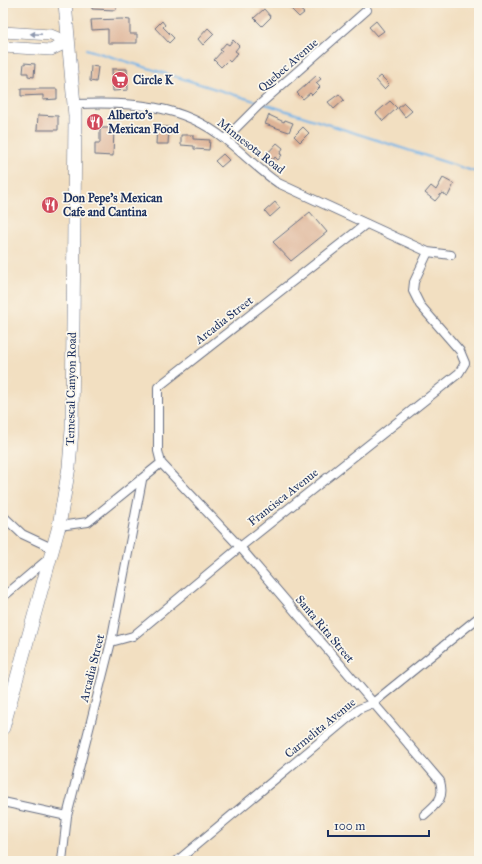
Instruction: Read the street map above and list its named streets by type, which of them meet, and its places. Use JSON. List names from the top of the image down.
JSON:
{
  "streets": {
    "main road": ["Temescal Canyon Road"],
    "street": [
      "Quebec Avenue",
      "Minnesota Road",
      "Arcadia Street",
      "Francisca Avenue",
      "Santa Rita Street",
      "Carmelita Avenue"
    ]
  },
  "crossings": [
    ["Quebec Avenue", "Minnesota Road"],
    ["Minnesota Road", "Arcadia Street"],
    ["Minnesota Road", "Temescal Canyon Road"],
    ["Minnesota Road", "Francisca Avenue"],
    ["Arcadia Street", "Francisca Avenue"],
    ["Arcadia Street", "Santa Rita Street"],
    ["Francisca Avenue", "Santa Rita Street"],
    ["Santa Rita Street", "Carmelita Avenue"]
  ],
  "places": {
    "supermarket": ["Circle K"],
    "restaurant": ["Alberto's Mexican Food", "Don Pepe's Mexican Cafe and Cantina"]
  },
  "scale_bar": "100 m"
}
